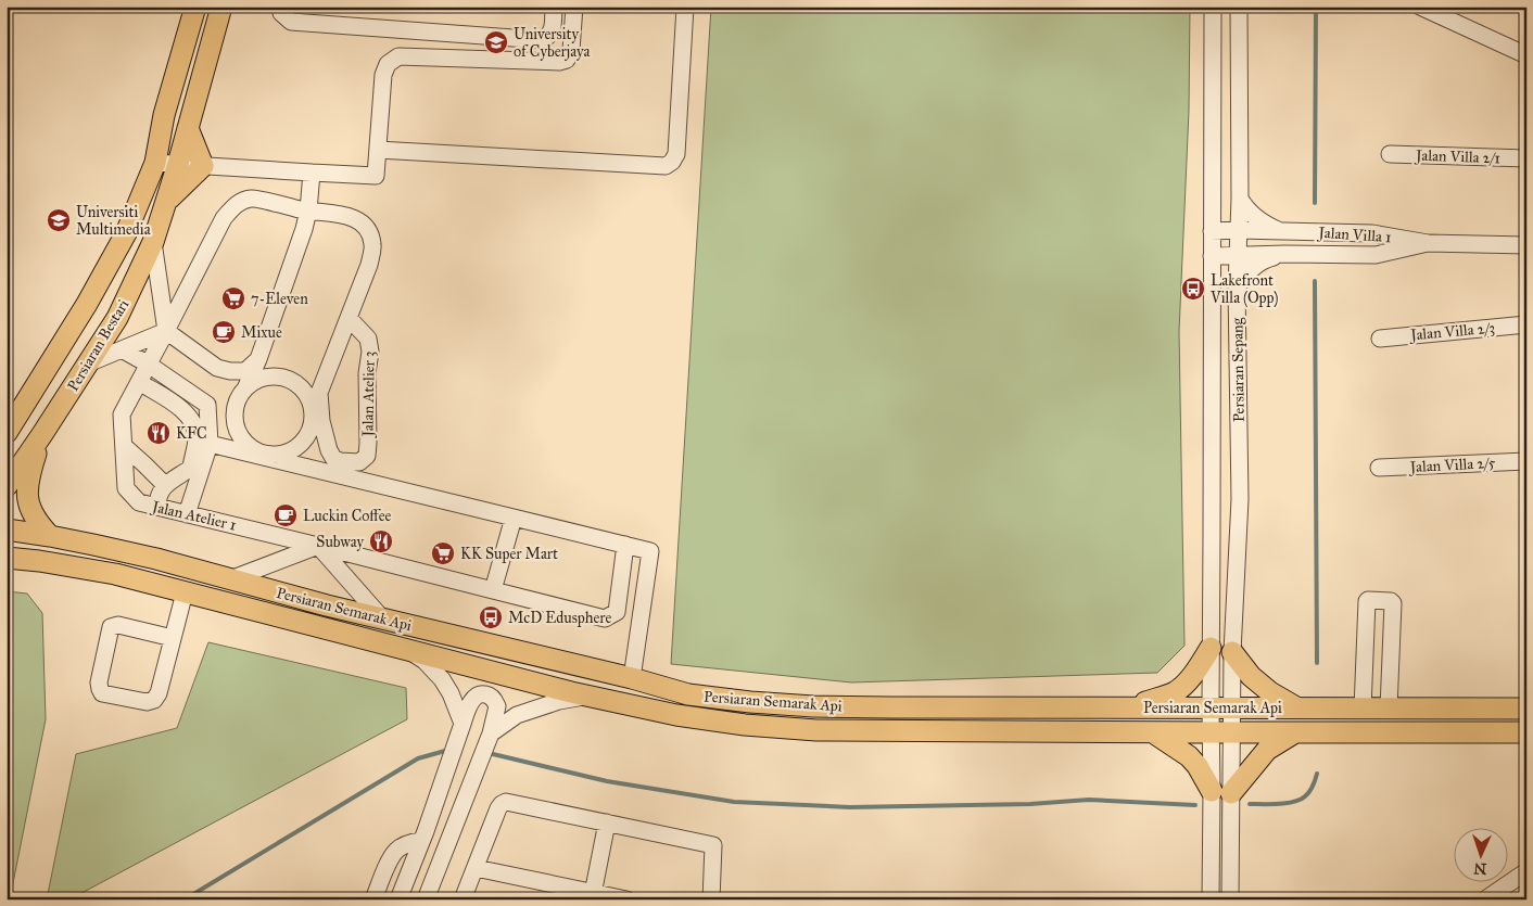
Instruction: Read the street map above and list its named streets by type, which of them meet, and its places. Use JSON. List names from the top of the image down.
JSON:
{
  "streets": {
    "main road": ["Persiaran Bestari", "Persiaran Semarak Api"],
    "street": [
      "Jalan Villa 2/1",
      "Jalan Villa 1",
      "Jalan Villa 2/3",
      "Persiaran Sepang",
      "Jalan Atelier 3",
      "Jalan Villa 2/5",
      "Jalan Atelier 1"
    ]
  },
  "crossings": [
    ["Jalan Villa 1", "Persiaran Sepang"],
    ["Persiaran Sepang", "Persiaran Semarak Api"],
    ["Jalan Atelier 3", "Jalan Atelier 1"]
  ],
  "places": {
    "school or university": ["University of Cyberjaya", "Universiti Multimedia"],
    "bus stop": ["Lakefront Villa (Opp)", "McD Edusphere"],
    "supermarket": ["7-Eleven", "KK Super Mart"],
    "cafe": ["Mixue", "Luckin Coffee"],
    "restaurant": ["KFC", "Subway"]
  },
  "north": "bottom"
}
